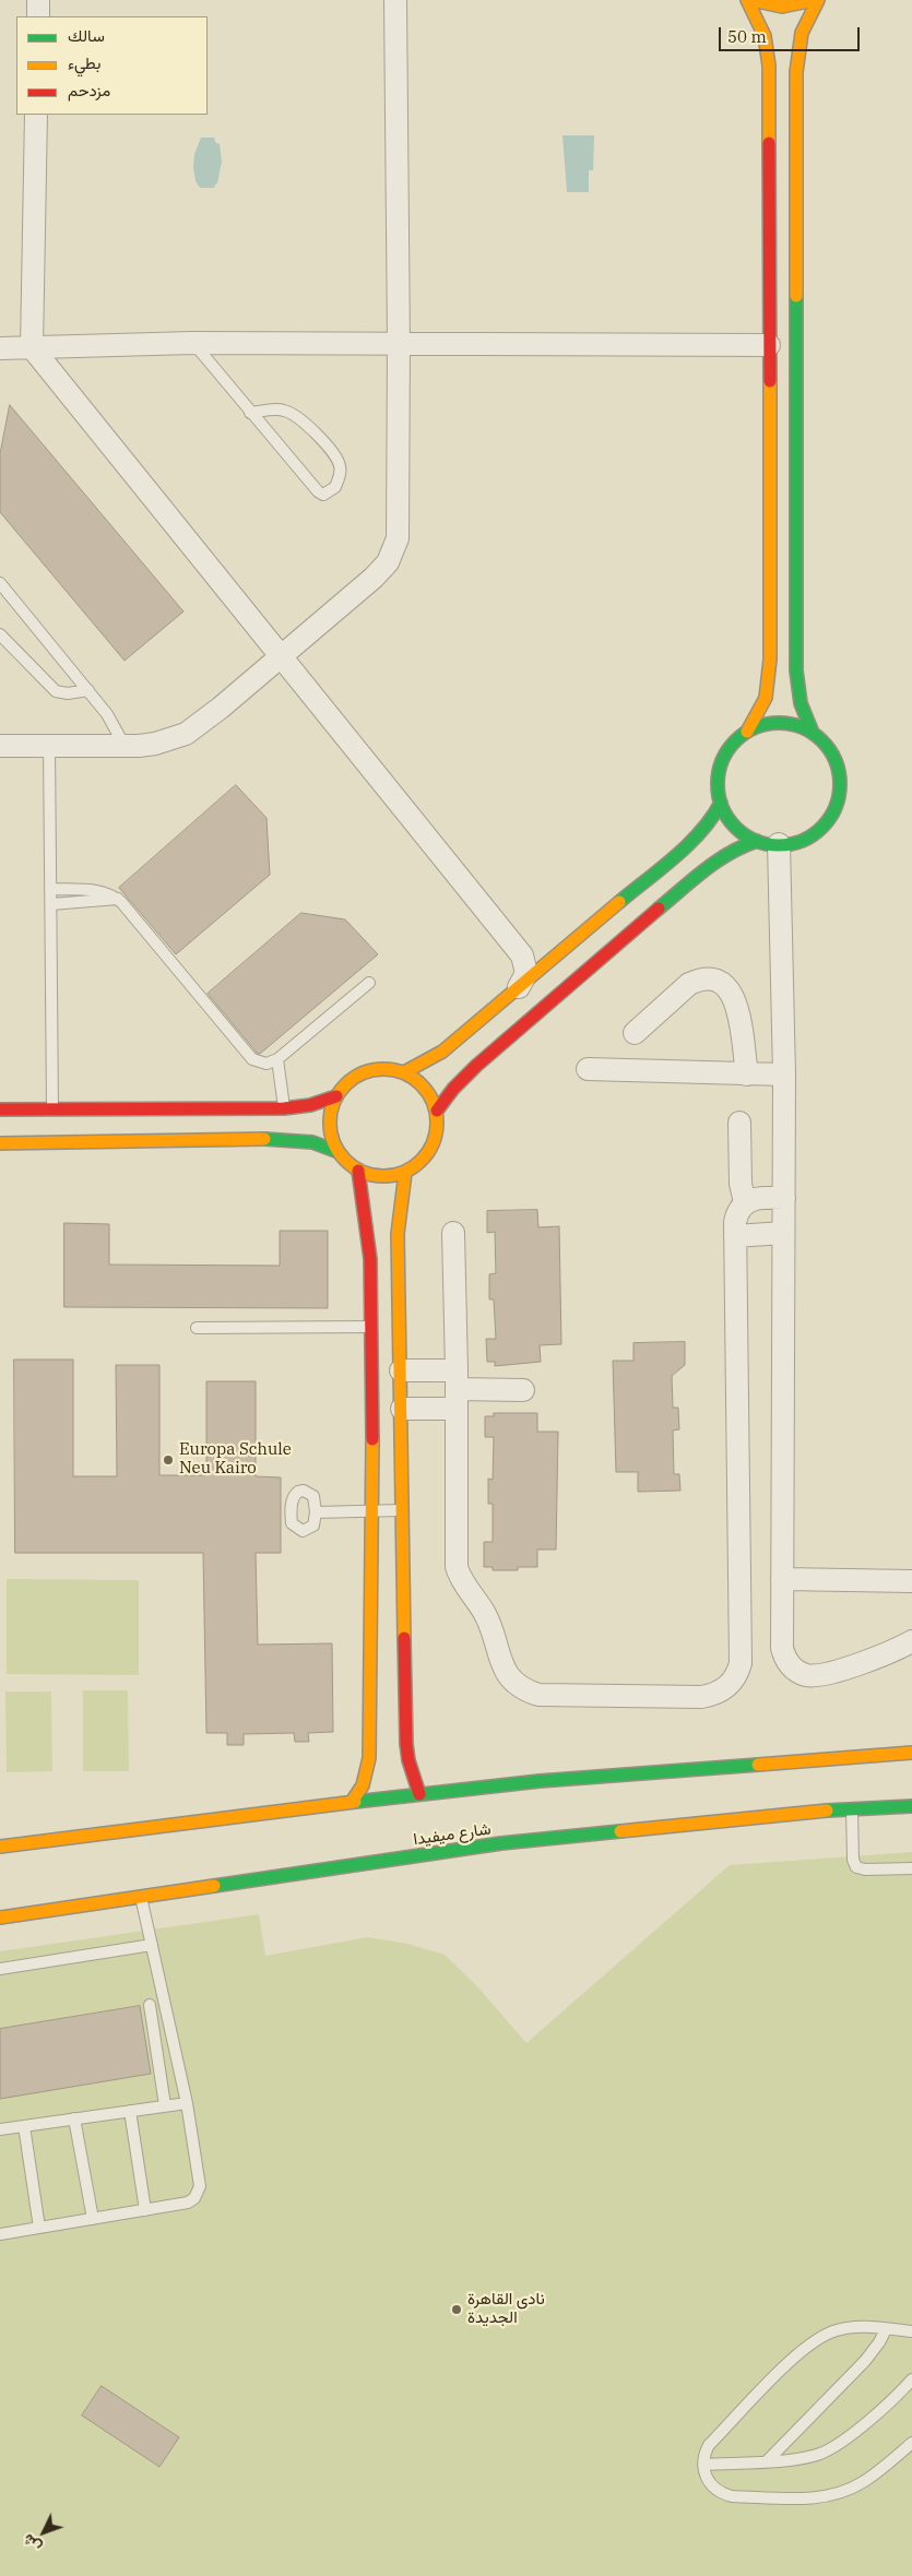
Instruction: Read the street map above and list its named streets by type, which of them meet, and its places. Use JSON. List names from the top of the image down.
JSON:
{
  "streets": {
    "street": ["شارع ميفيدا"]
  },
  "places": ["Europa Schule Neu Kairo", "نادى القاهرة الجديدة"],
  "legend": ["سالك", "بطيء", "مزدحم"],
  "scale_bar": "50 m",
  "north": "bottom left"
}
